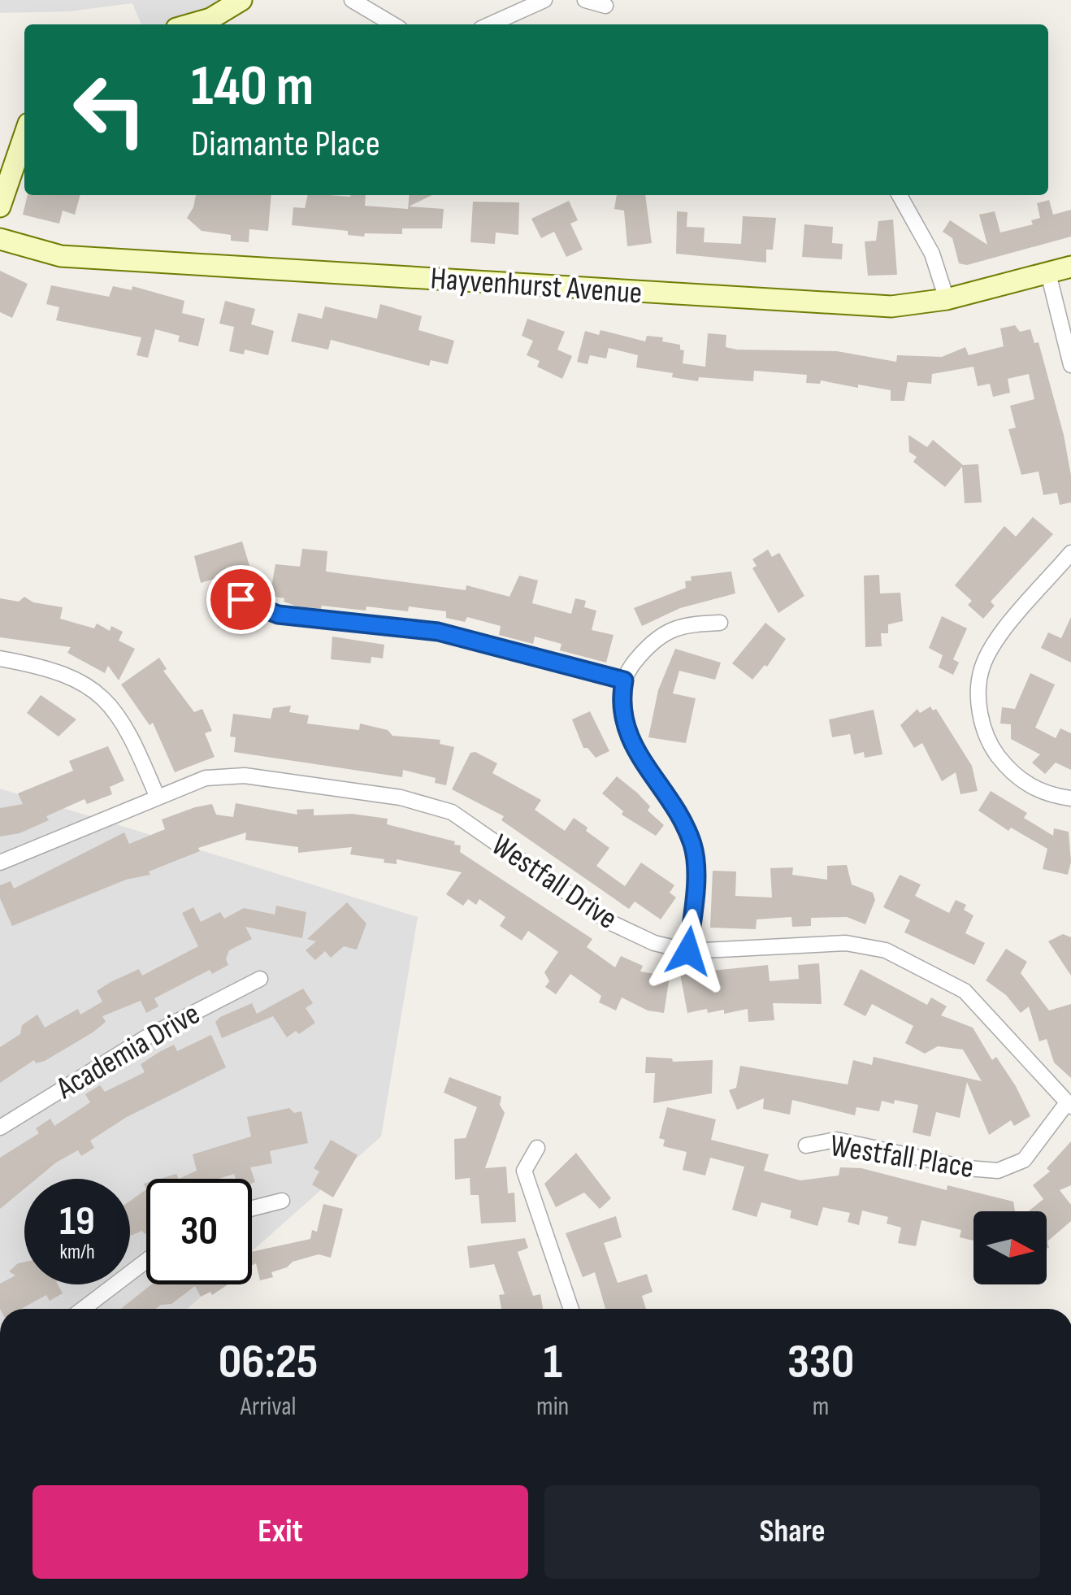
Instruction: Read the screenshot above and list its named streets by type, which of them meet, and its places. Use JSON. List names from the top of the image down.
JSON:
{
  "streets": {
    "main road": ["Hayvenhurst Avenue"],
    "street": ["Westfall Drive", "Academia Drive", "Westfall Place"]
  },
  "crossings": [
    ["Westfall Drive", "Westfall Place"]
  ],
  "north": "right",
  "page": {
    "turn": ["140 m", "Diamante Place"],
    "speed": "19 km/h",
    "limit": "30",
    "eta": [
      "06:25",
      "Arrival",
      "1",
      "min",
      "330",
      "m"
    ],
    "buttons": ["Exit", "Share"]
  }
}
